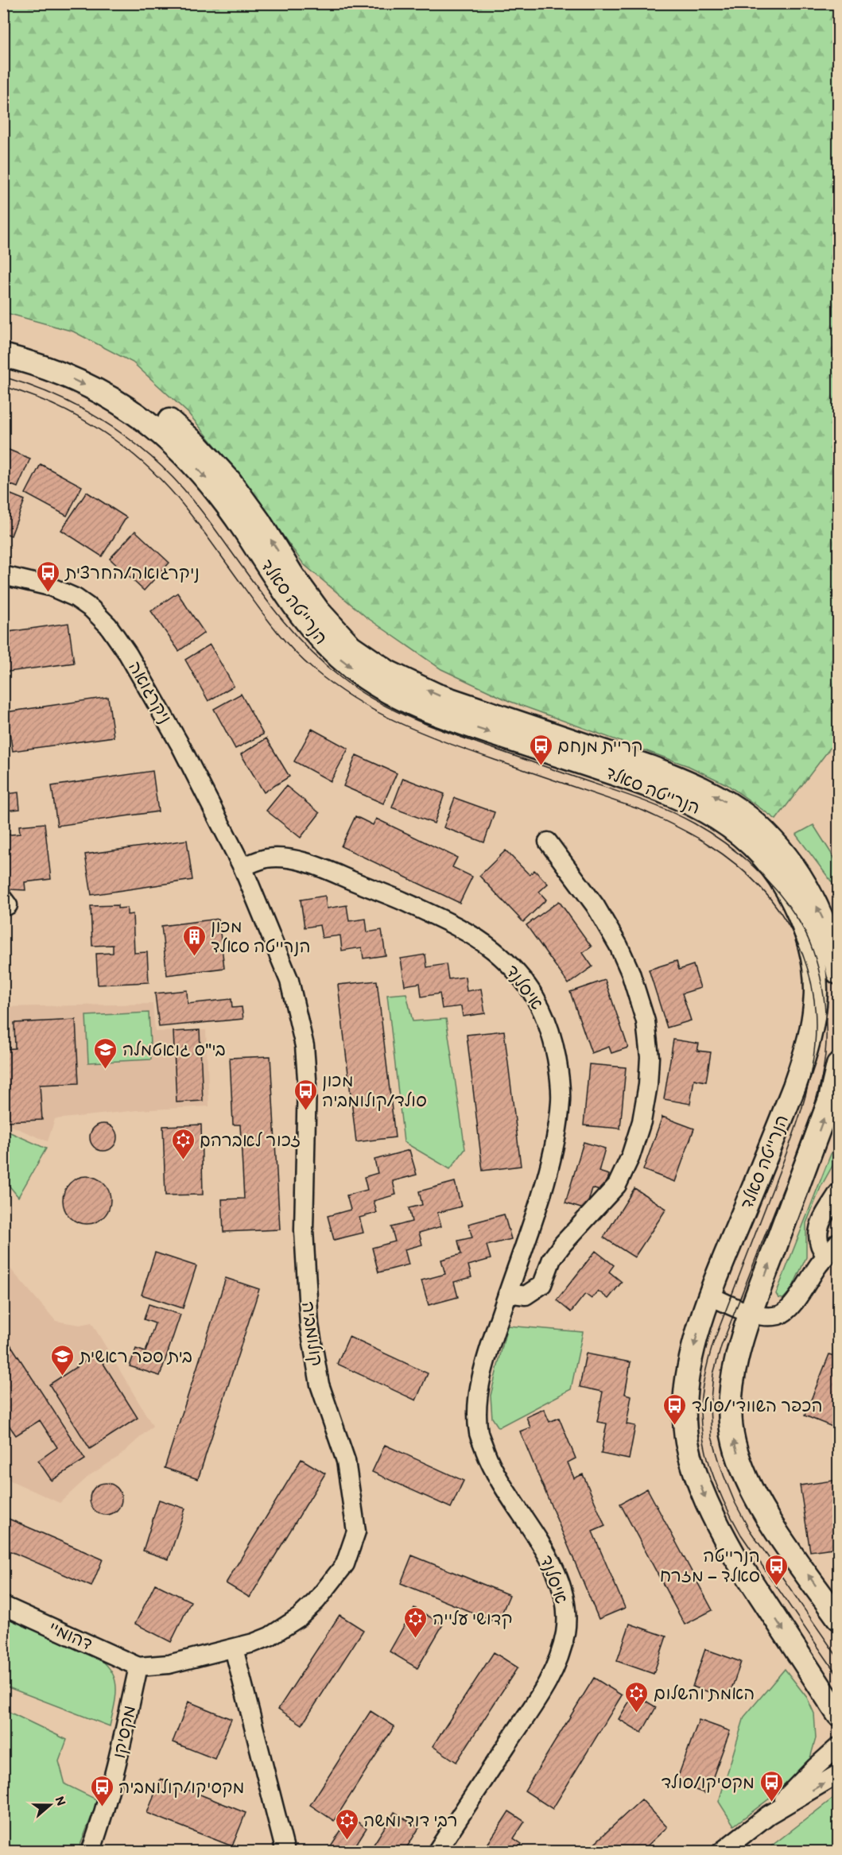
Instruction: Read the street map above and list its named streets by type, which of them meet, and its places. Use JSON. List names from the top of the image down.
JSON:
{
  "streets": {
    "main road": ["הנרייטה סאלד"],
    "street": [
      "ניקרגואה",
      "איסלנד",
      "קולומביה",
      "דהומיי",
      "מקסיקו"
    ]
  },
  "crossings": [
    ["ניקרגואה", "איסלנד"],
    ["ניקרגואה", "קולומביה"],
    ["איסלנד", "קולומביה"],
    ["קולומביה", "דהומיי"],
    ["קולומביה", "מקסיקו"],
    ["דהומיי", "מקסיקו"]
  ],
  "places": {
    "bus stop": [
      "ניקרגואה/החרצית",
      "קריית מנחם",
      "מכון סולד/קולומביה",
      "הכפר השוודי/סולד",
      "הנרייטה סאלד – מזרח",
      "מקסיקו/סולד",
      "מקסיקו/קולומביה"
    ],
    "building": ["מכון הנרייטה סאלד"],
    "school or university": ["בי\"ס גואטמלה", "בית ספר ראשית"],
    "synagogue": [
      "זכור לאברהם",
      "קדושי עלייה",
      "האמת והשלום",
      "רבי דוד ומשה"
    ]
  },
  "north": "right"
}
